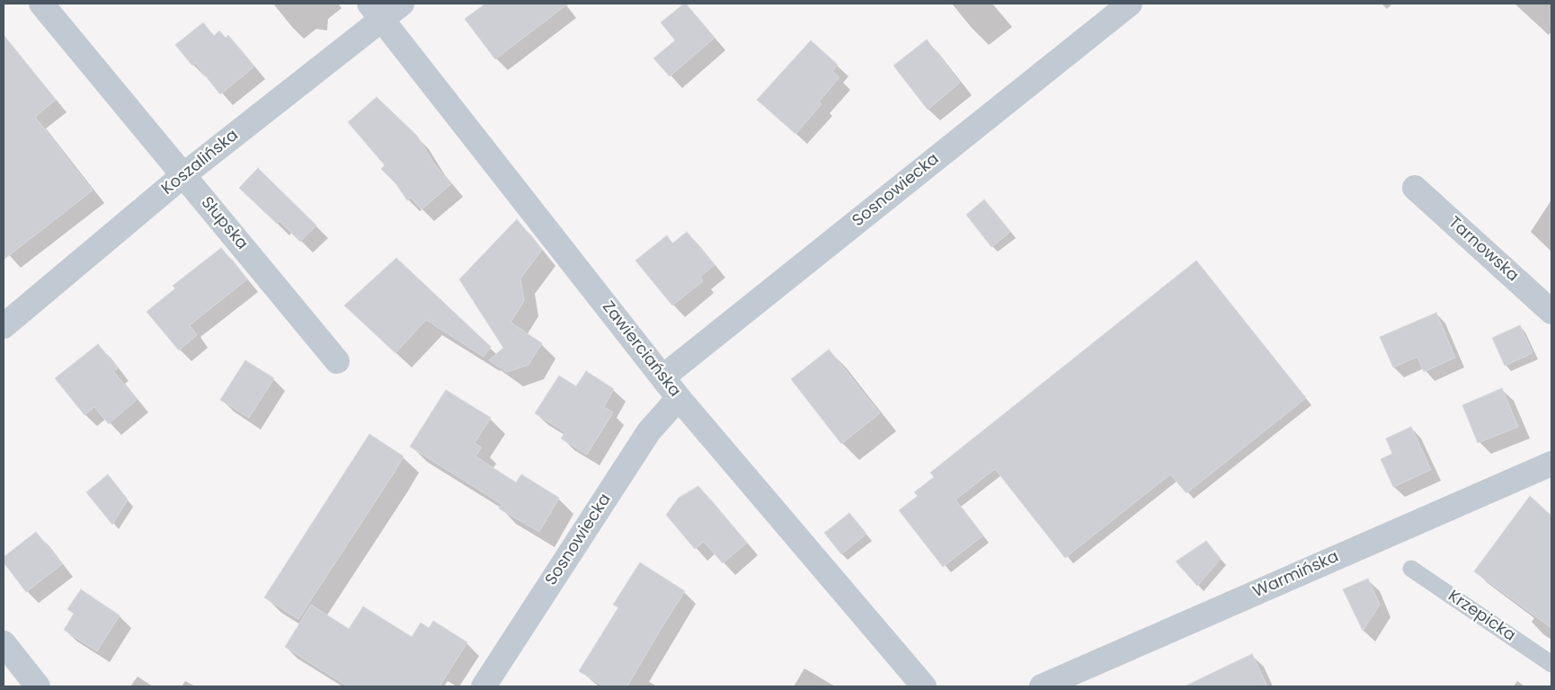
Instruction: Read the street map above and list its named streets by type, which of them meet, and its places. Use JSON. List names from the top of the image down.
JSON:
{
  "streets": {
    "street": [
      "Koszalińska",
      "Sosnowiecka",
      "Słupska",
      "Tarnowska",
      "Zawierciańska",
      "Warmińska"
    ],
    "lane": ["Krzepicka"]
  },
  "crossings": [
    ["Koszalińska", "Słupska"],
    ["Koszalińska", "Zawierciańska"],
    ["Sosnowiecka", "Zawierciańska"]
  ]
}
